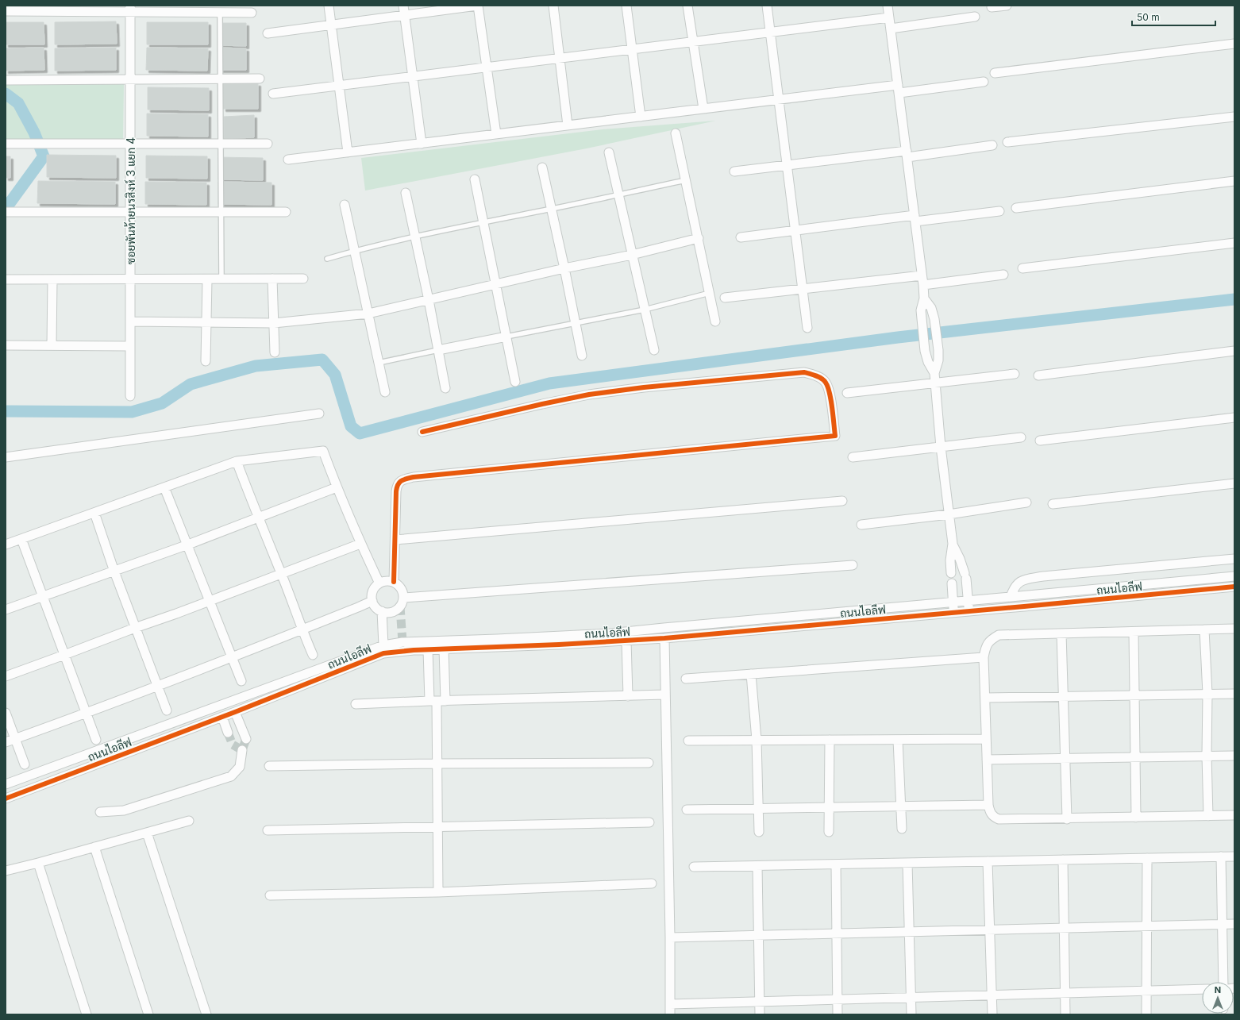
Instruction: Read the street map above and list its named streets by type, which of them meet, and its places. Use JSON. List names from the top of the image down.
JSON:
{
  "streets": {
    "street": ["ซอยพันท้ายนรสิงห์ 3 แยก 4", "ถนนไอลีฟ"]
  },
  "scale_bar": "50 m",
  "north": "top"
}
